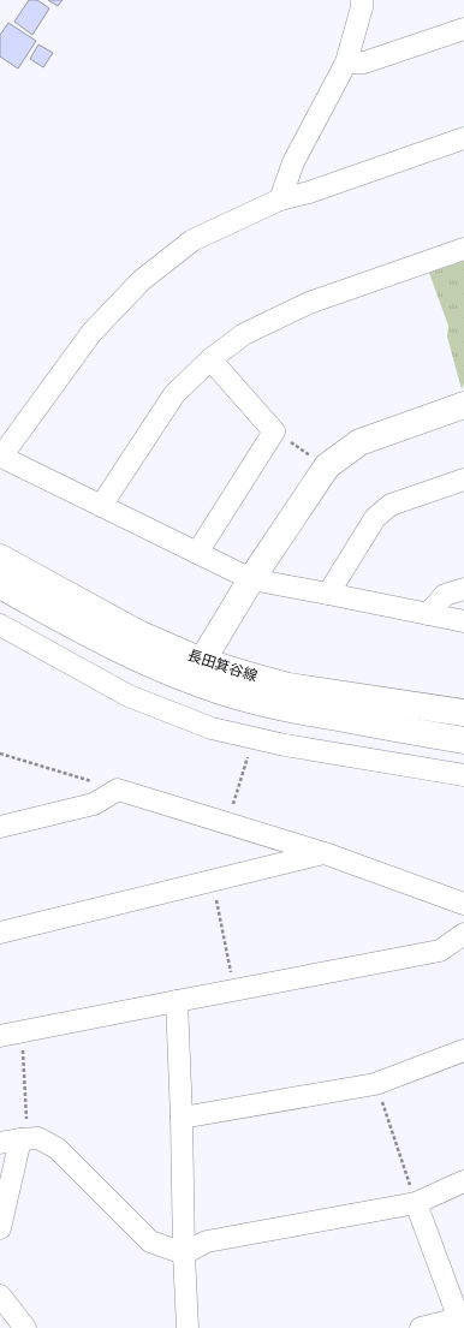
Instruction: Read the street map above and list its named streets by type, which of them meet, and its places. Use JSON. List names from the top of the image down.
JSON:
{
  "streets": {
    "street": ["長田箕谷線"]
  }
}
